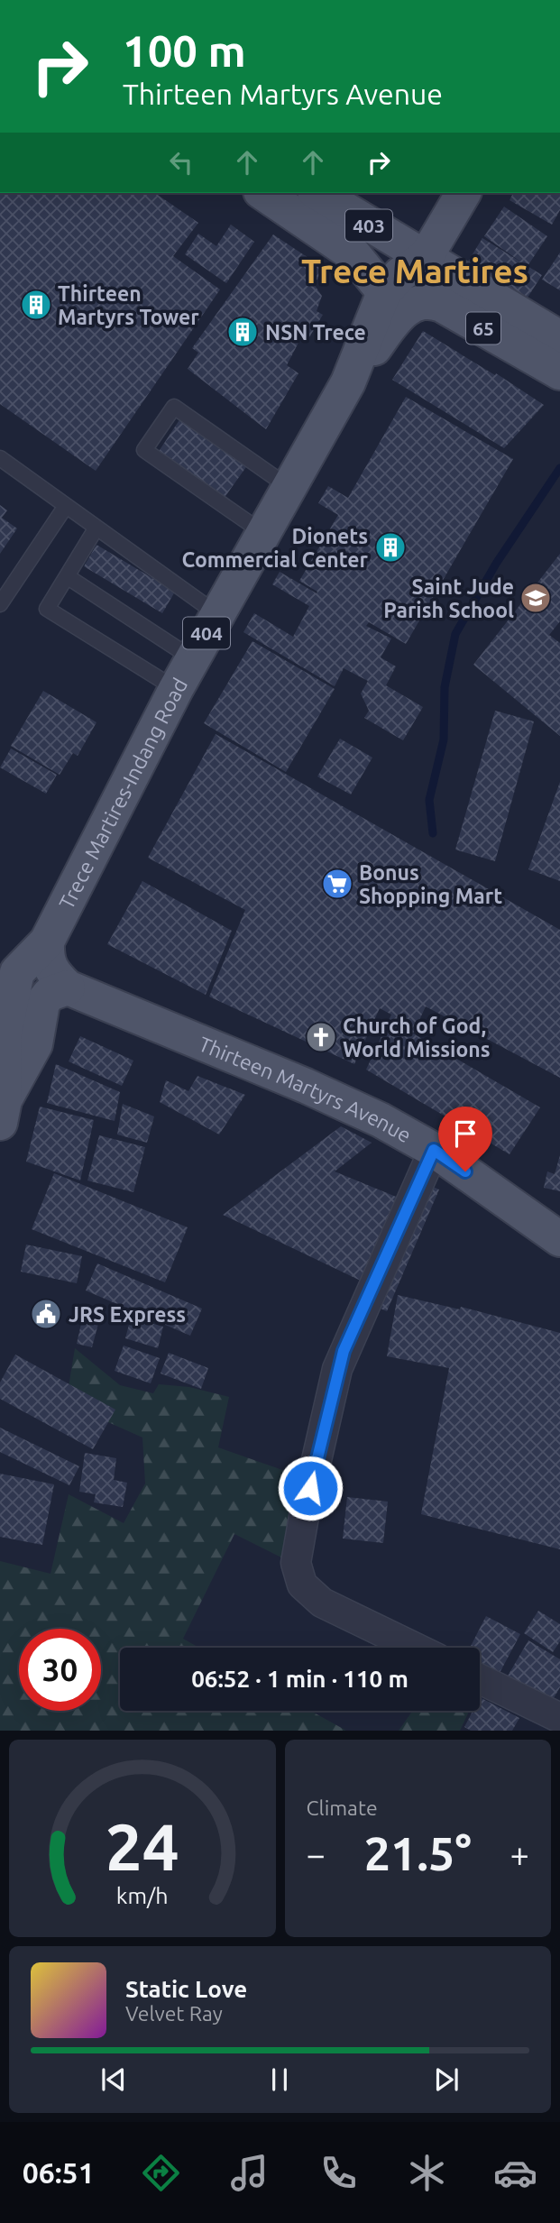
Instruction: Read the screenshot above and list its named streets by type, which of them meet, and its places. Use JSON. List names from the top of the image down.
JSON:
{
  "streets": {
    "main road": [
      "403",
      "65",
      "404",
      "Trece Martires-Indang Road",
      "Thirteen Martyrs Avenue"
    ]
  },
  "crossings": [
    ["403", "65"],
    ["403", "Trece Martires-Indang Road"],
    ["65", "Trece Martires-Indang Road"]
  ],
  "districts": ["Trece Martires"],
  "places": {
    "building": ["Thirteen Martyrs Tower", "NSN Trece", "Dionets Commercial Center"],
    "school or university": ["Saint Jude Parish School"],
    "supermarket": ["Bonus Shopping Mart"],
    "church": ["Church of God, World Missions"],
    "public building": ["JRS Express"]
  },
  "page": {
    "turn": ["100 m", "Thirteen Martyrs Avenue"],
    "limit": "30",
    "trip": "06:52 · 1 min · 110 m",
    "tile": "Climate",
    "heat": ["−", "21.5°", "+"],
    "song": ["Static Love", "Velvet Ray"],
    "tabs": "06:51",
    "gauge": ["24", "km/h"]
  }
}
